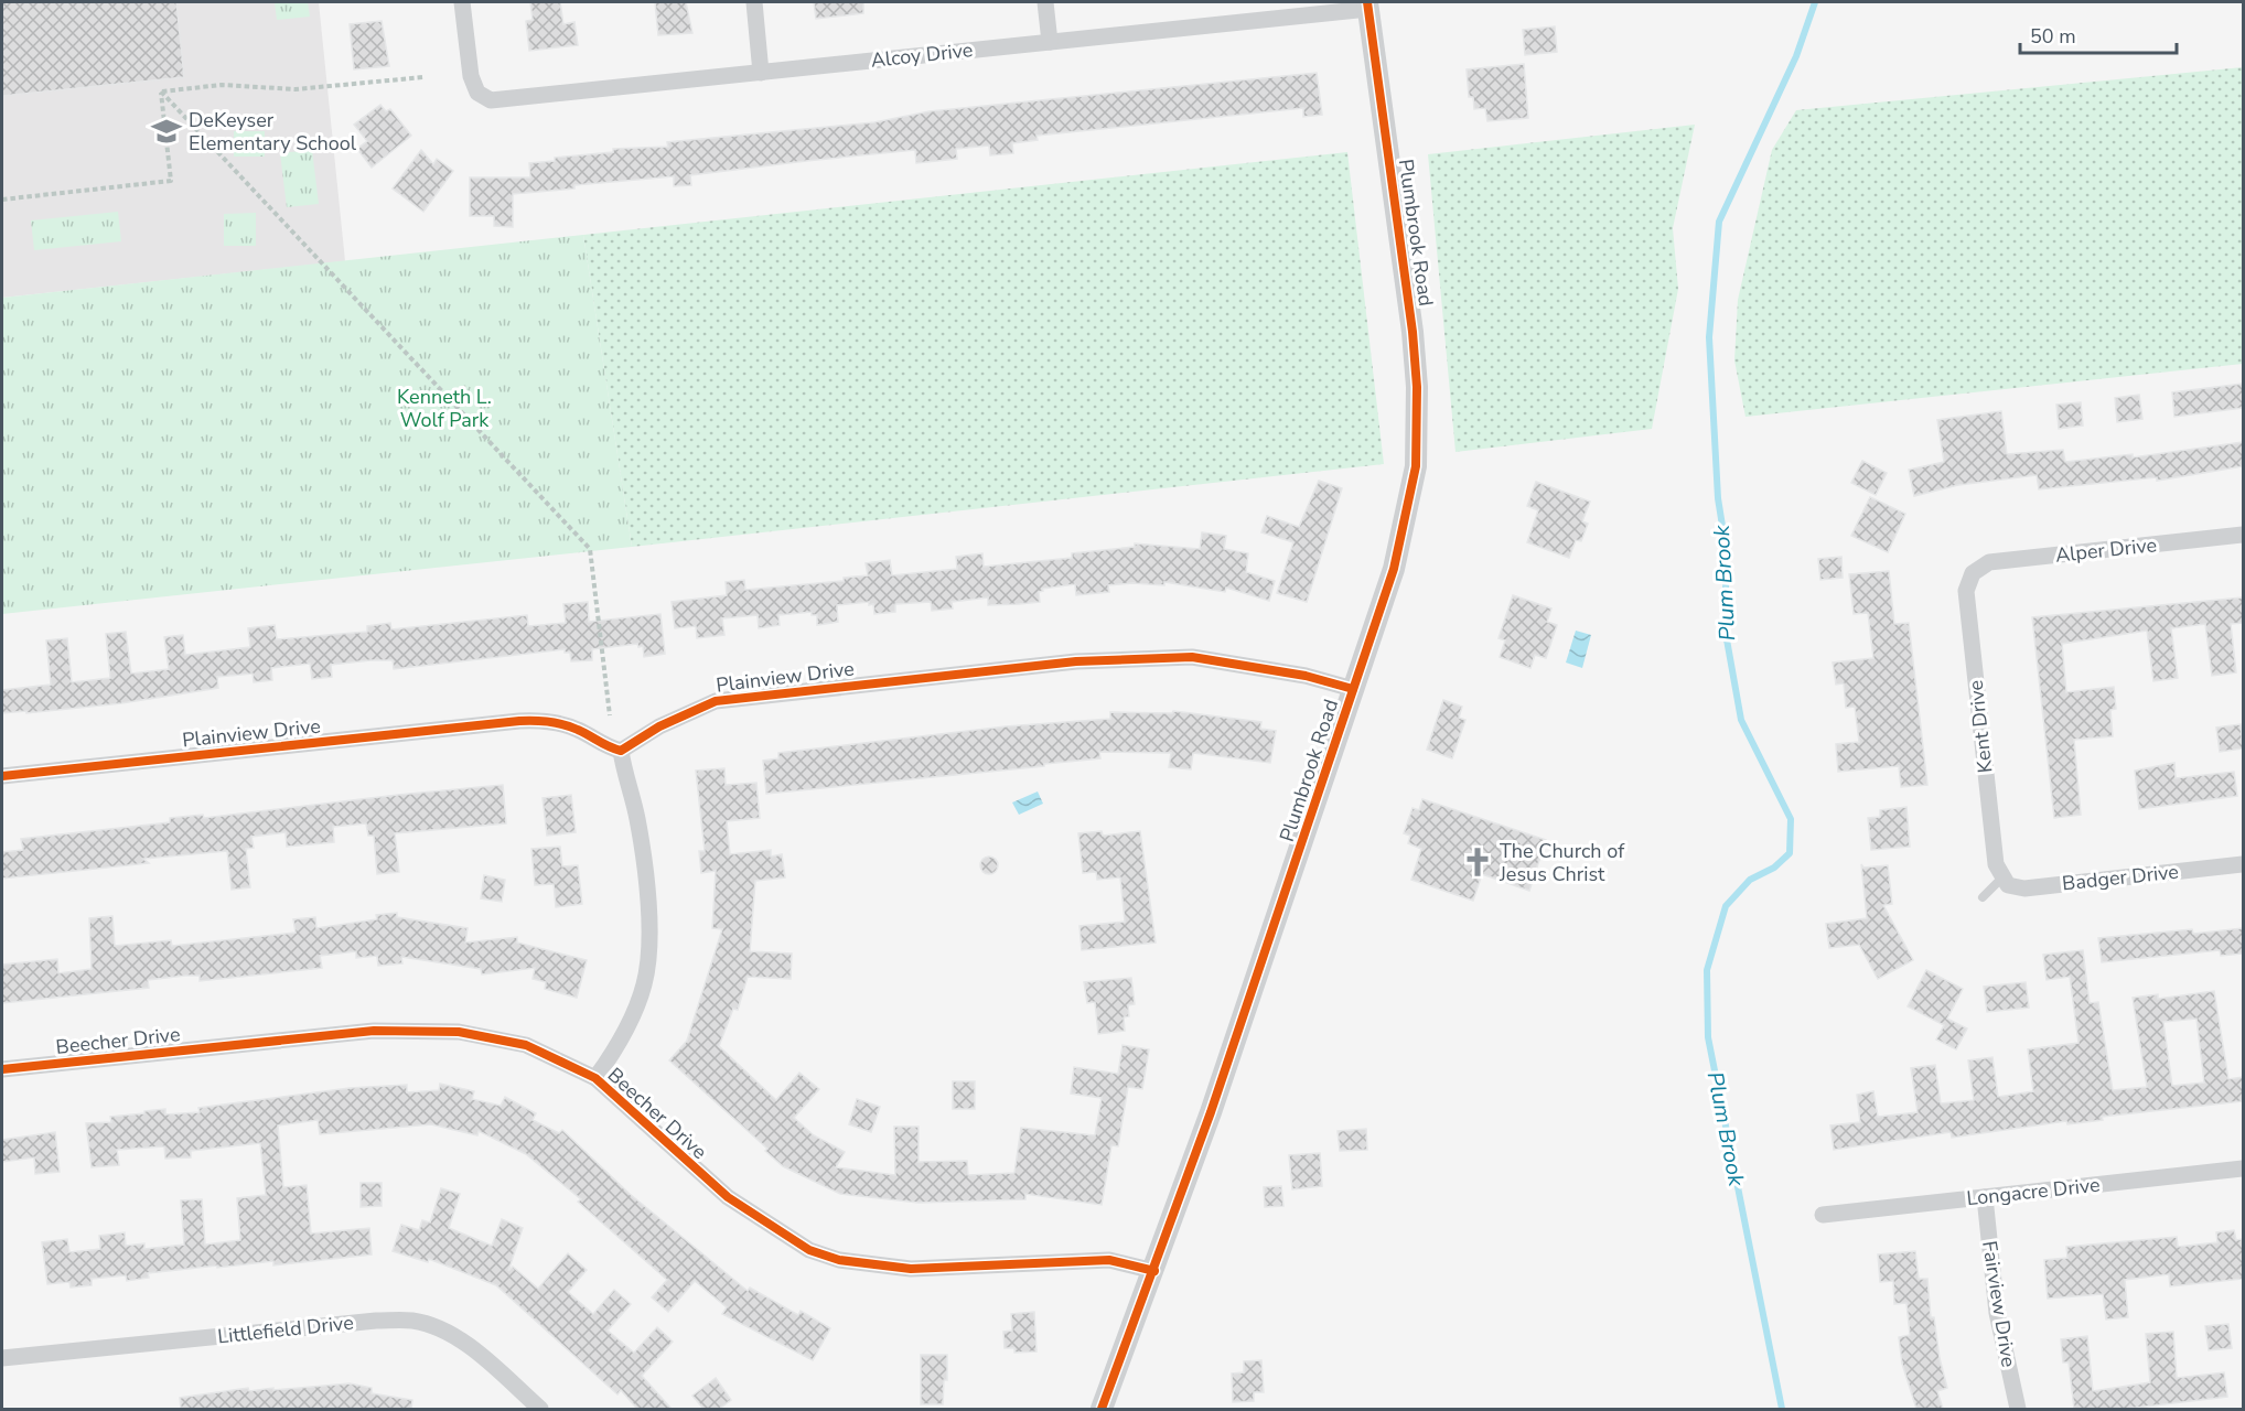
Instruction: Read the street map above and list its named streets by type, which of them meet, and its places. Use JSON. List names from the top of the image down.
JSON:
{
  "streets": {
    "street": [
      "Alcoy Drive",
      "Plumbrook Road",
      "Alper Drive",
      "Plainview Drive",
      "Kent Drive",
      "Badger Drive",
      "Beecher Drive",
      "Longacre Drive",
      "Fairview Drive",
      "Littlefield Drive"
    ]
  },
  "crossings": [
    ["Alcoy Drive", "Plumbrook Road"],
    ["Plumbrook Road", "Plainview Drive"],
    ["Plumbrook Road", "Beecher Drive"],
    ["Alper Drive", "Kent Drive"],
    ["Kent Drive", "Badger Drive"],
    ["Longacre Drive", "Fairview Drive"]
  ],
  "water": ["Plum Brook"],
  "parks": ["Kenneth L. Wolf Park"],
  "places": {
    "school or university": ["DeKeyser Elementary School"],
    "church": ["The Church of Jesus Christ"]
  },
  "scale_bar": "50 m"
}
